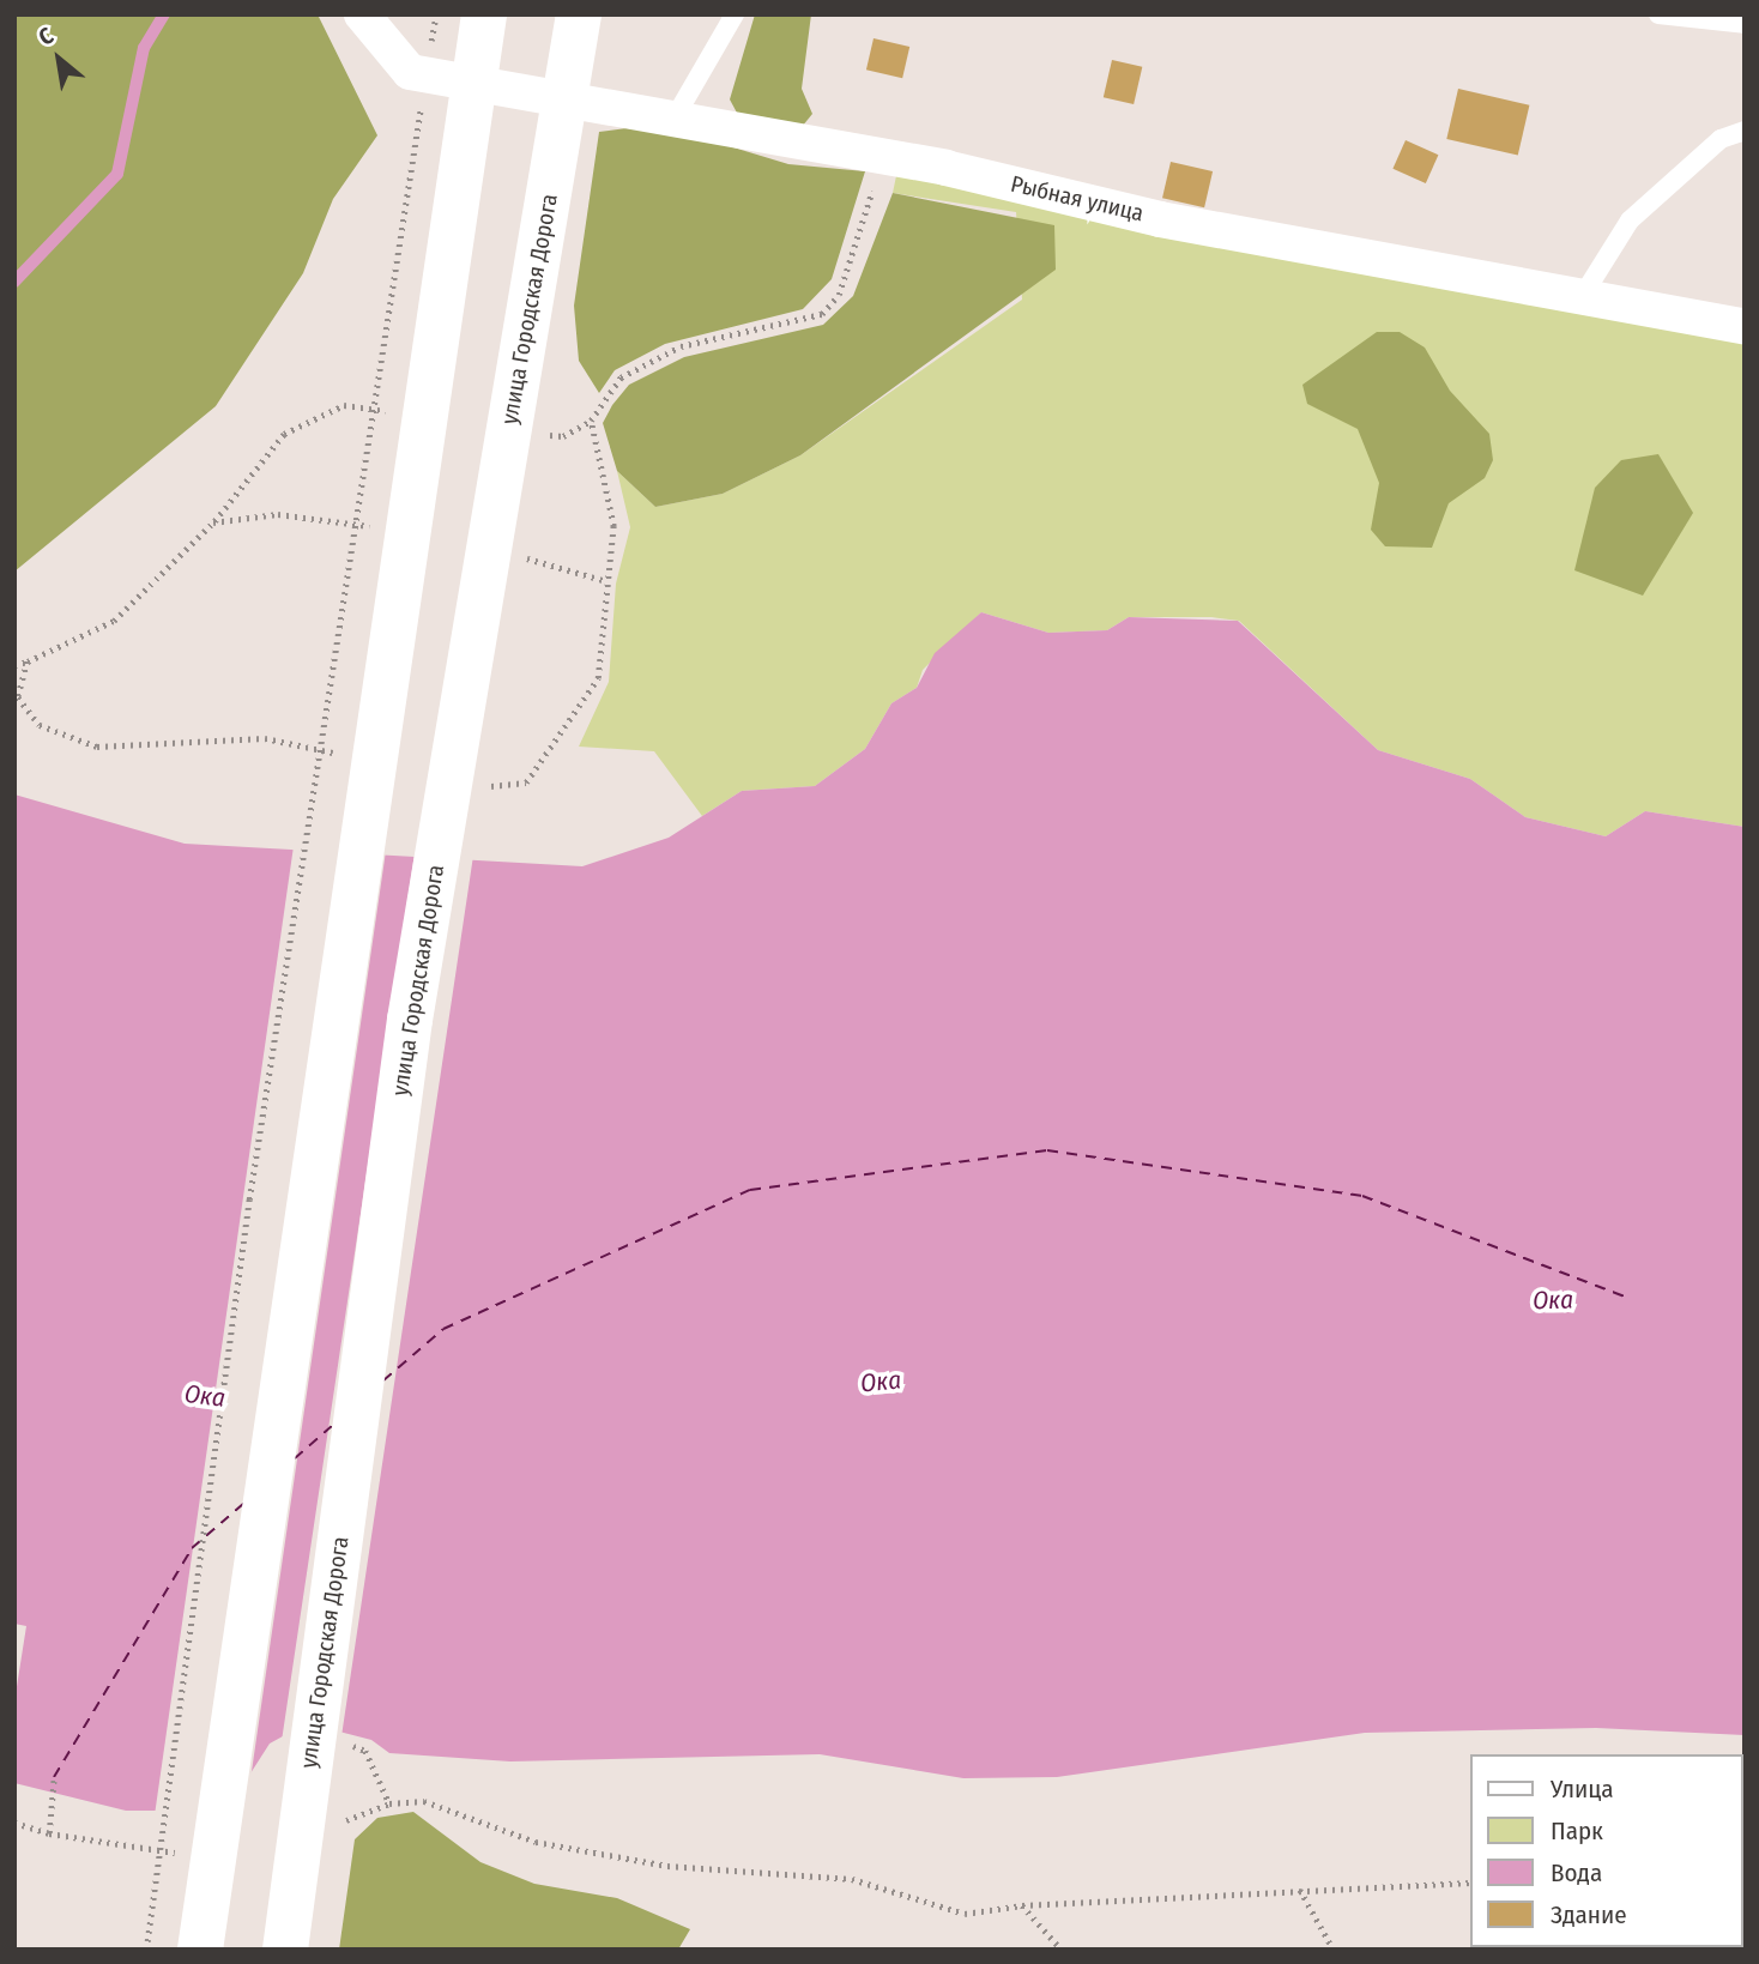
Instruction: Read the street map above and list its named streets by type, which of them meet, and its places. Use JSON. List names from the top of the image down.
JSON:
{
  "streets": {
    "main road": ["улица Городская Дорога"],
    "street": ["Рыбная улица"]
  },
  "water": ["Ока"],
  "legend": [
    "Улица",
    "Парк",
    "Вода",
    "Здание"
  ],
  "north": "top left"
}
